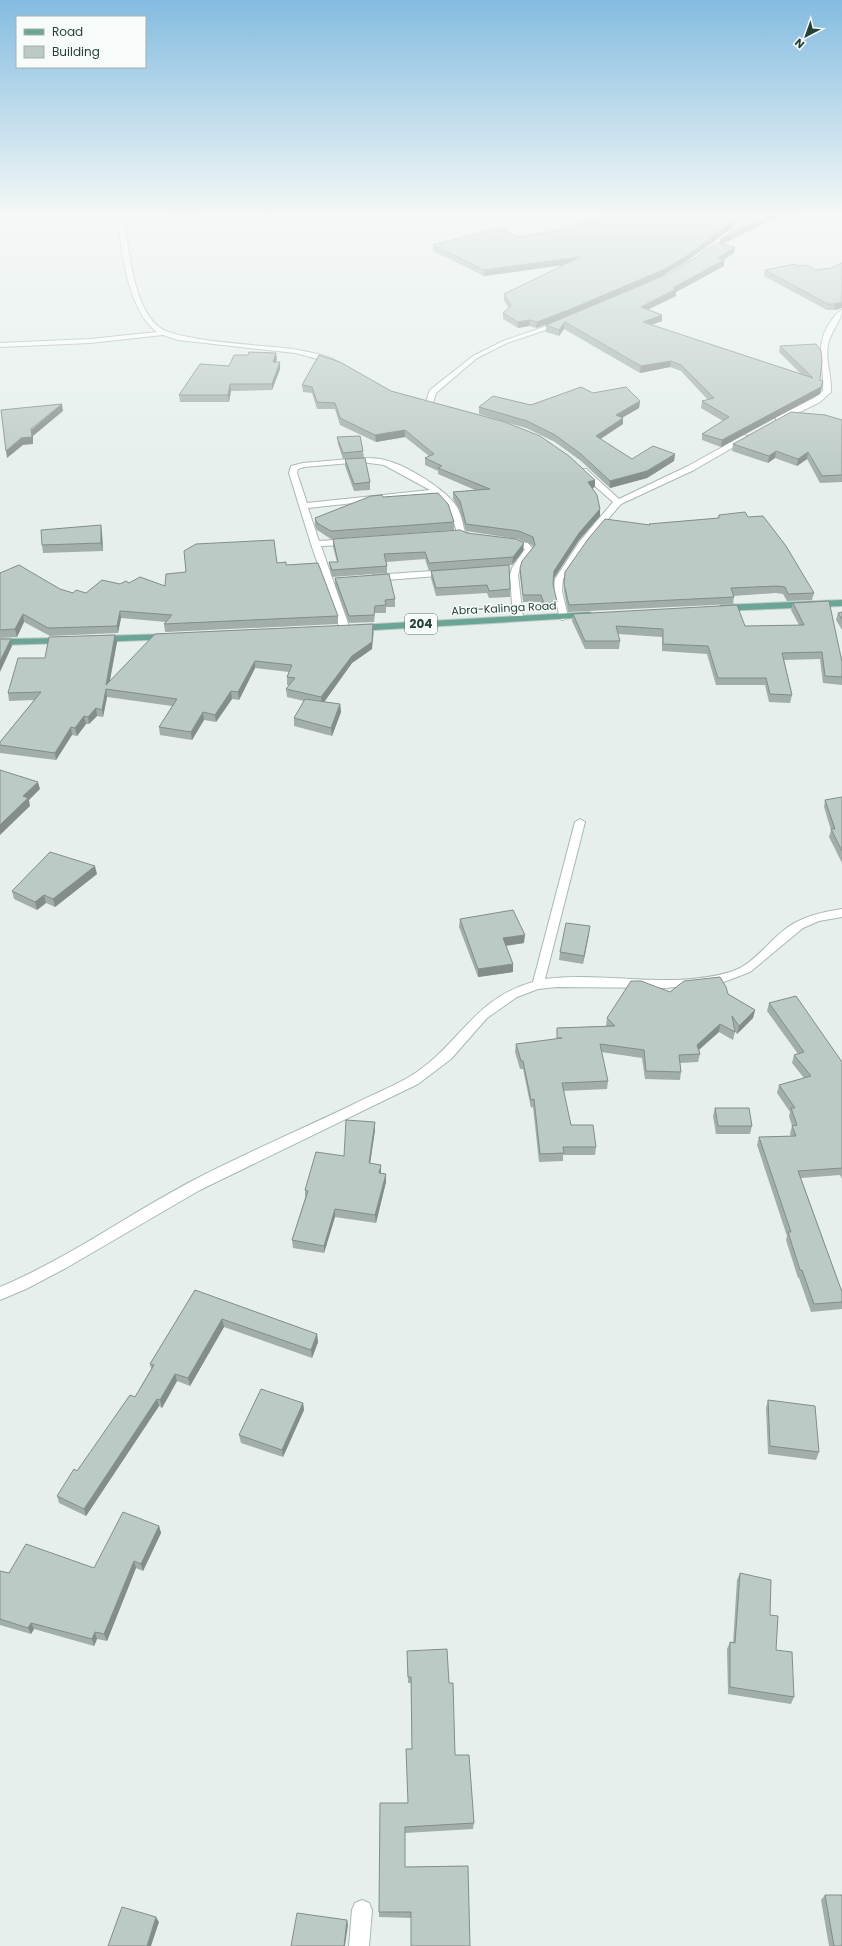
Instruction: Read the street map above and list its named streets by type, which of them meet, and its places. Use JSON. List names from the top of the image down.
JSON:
{
  "streets": {
    "main road": ["Abra-Kalinga Road", "204"]
  },
  "legend": ["Road", "Building"],
  "north": "bottom left"
}
